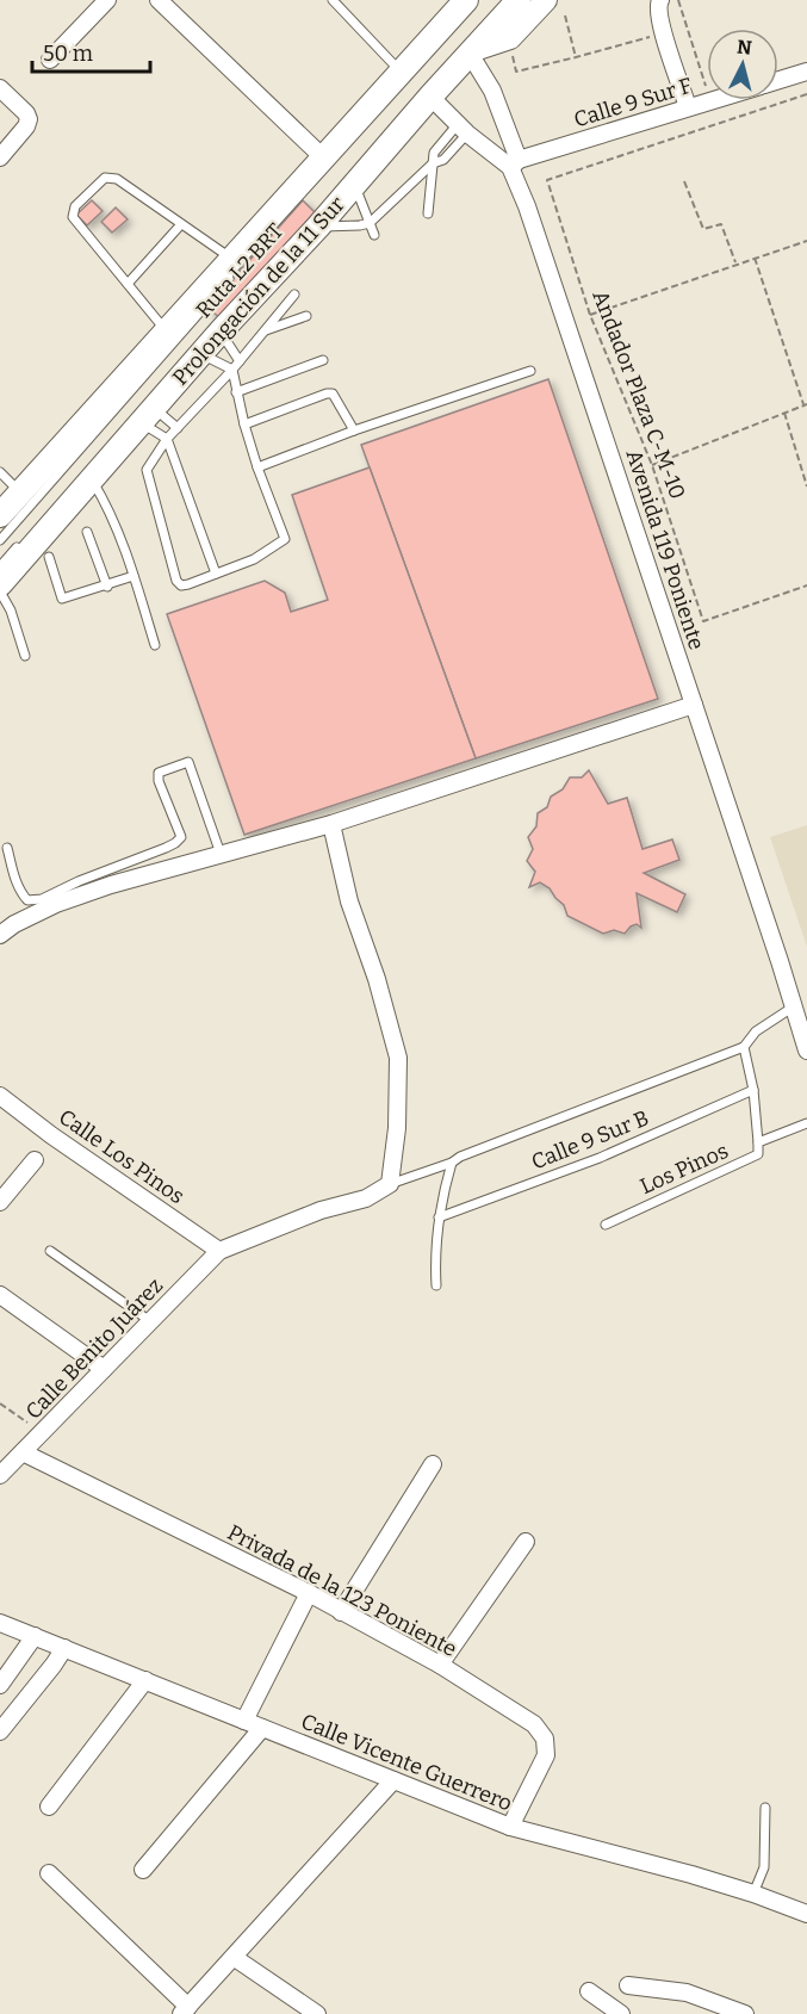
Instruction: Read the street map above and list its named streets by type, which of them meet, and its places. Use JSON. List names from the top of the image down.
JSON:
{
  "streets": {
    "main road": ["Prolongación de la 11 Sur"],
    "street": [
      "Calle 9 Sur F",
      "Avenida 119 Poniente",
      "Calle Los Pinos",
      "Calle Benito Juárez",
      "Privada de la 123 Poniente",
      "Calle Vicente Guerrero"
    ],
    "lane": ["Ruta L2 BRT", "Calle 9 Sur B", "Los Pinos"],
    "path": ["Andador Plaza C-M-10"]
  },
  "crossings": [
    ["Calle 9 Sur F", "Avenida 119 Poniente"],
    ["Ruta L2 BRT", "Prolongación de la 11 Sur"],
    ["Prolongación de la 11 Sur", "Avenida 119 Poniente"],
    ["Calle Los Pinos", "Calle Benito Juárez"],
    ["Calle Benito Juárez", "Privada de la 123 Poniente"],
    ["Privada de la 123 Poniente", "Calle Vicente Guerrero"]
  ],
  "scale_bar": "50 m",
  "north": "top"
}
